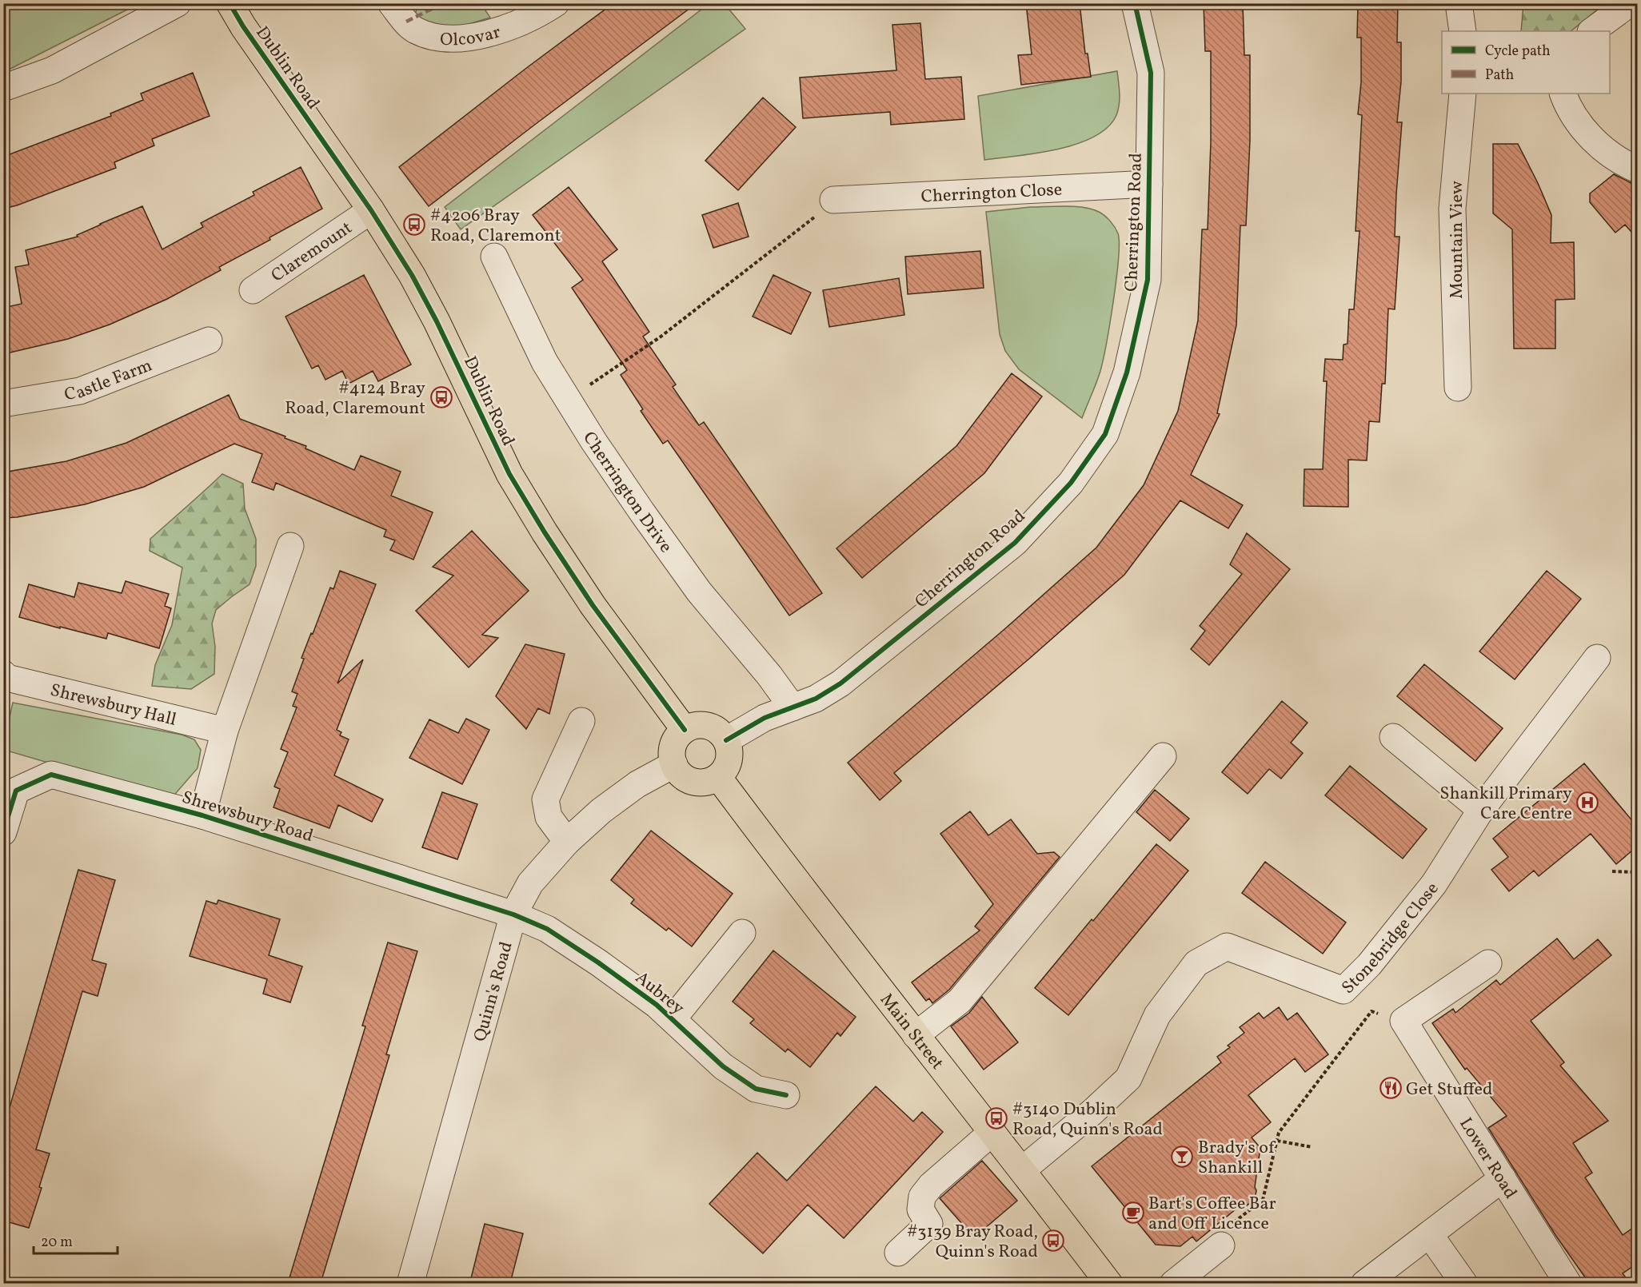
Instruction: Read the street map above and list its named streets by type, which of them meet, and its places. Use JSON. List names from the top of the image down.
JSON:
{
  "streets": {
    "main road": ["Dublin Road", "Main Street"],
    "street": [
      "Olcovar",
      "Cherrington Close",
      "Cherrington Road",
      "Mountain View",
      "Claremount",
      "Castle Farm",
      "Cherrington Drive",
      "Shrewsbury Hall",
      "Shrewsbury Road",
      "Stonebridge Close",
      "Quinn's Road",
      "Aubrey",
      "Lower Road"
    ]
  },
  "crossings": [
    ["Dublin Road", "Cherrington Road"],
    ["Dublin Road", "Claremount"],
    ["Dublin Road", "Quinn's Road"],
    ["Dublin Road", "Main Street"],
    ["Cherrington Close", "Cherrington Road"],
    ["Cherrington Road", "Cherrington Drive"],
    ["Cherrington Road", "Quinn's Road"],
    ["Cherrington Road", "Main Street"],
    ["Shrewsbury Road", "Quinn's Road"],
    ["Shrewsbury Road", "Aubrey"],
    ["Stonebridge Close", "Main Street"],
    ["Quinn's Road", "Aubrey"],
    ["Quinn's Road", "Main Street"]
  ],
  "places": {
    "bus stop": [
      "#4206 Bray Road, Claremont",
      "#4124 Bray Road, Claremount",
      "#3140 Dublin Road, Quinn's Road",
      "#3139 Bray Road, Quinn's Road"
    ],
    "hospital": ["Shankill Primary Care Centre"],
    "restaurant": ["Get Stuffed"],
    "bar": ["Brady's of Shankill"],
    "cafe": ["Bart's Coffee Bar and Off Licence"]
  },
  "legend": ["Cycle path", "Path"],
  "scale_bar": "20 m"
}
